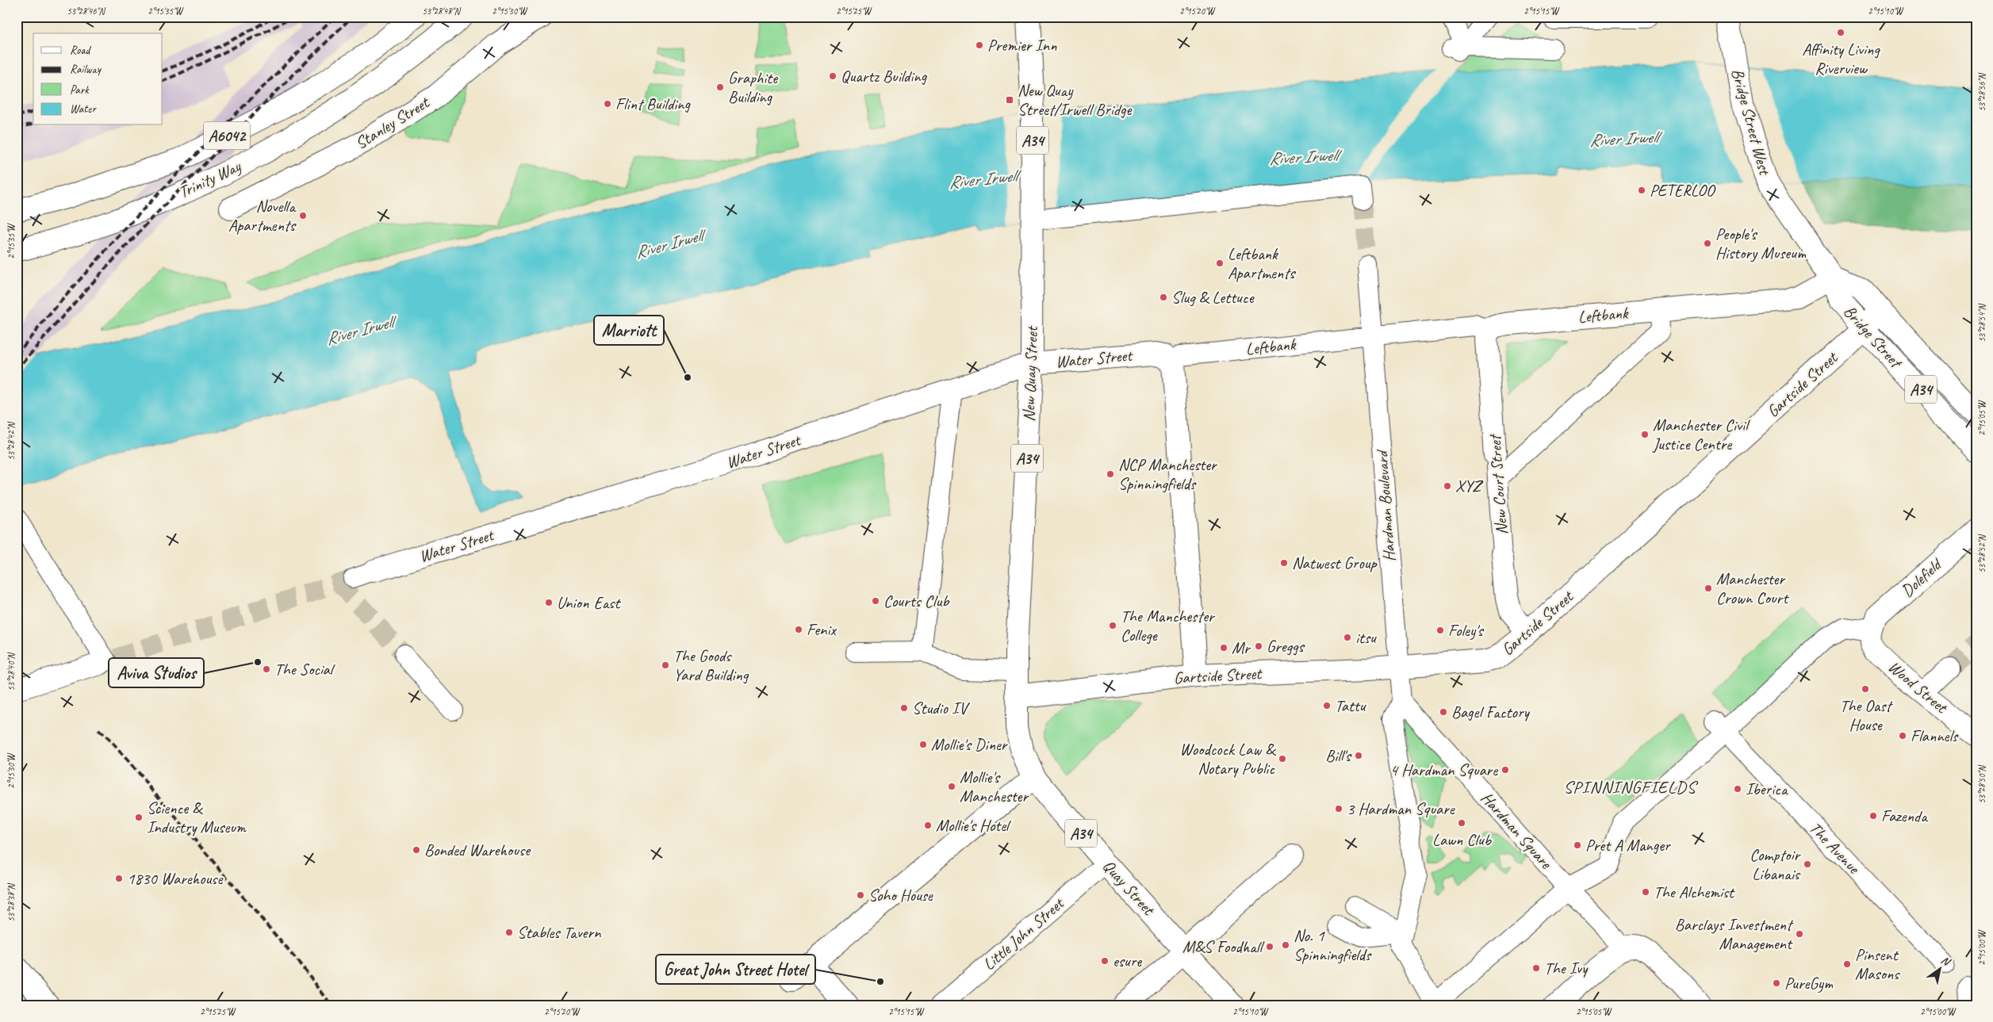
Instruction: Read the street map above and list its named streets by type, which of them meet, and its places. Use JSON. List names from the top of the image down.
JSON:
{
  "streets": {
    "main road": [
      "Bridge Street West",
      "Stanley Street",
      "A6042",
      "A34",
      "Trinity Way",
      "Leftbank",
      "Bridge Street",
      "Water Street",
      "New Quay Street",
      "Gartside Street",
      "New Court Street",
      "Dolefield",
      "Wood Street",
      "Quay Street"
    ],
    "street": [
      "Hardman Boulevard",
      "Hardman Square",
      "The Avenue",
      "Little John Street"
    ]
  },
  "crossings": [
    ["Bridge Street West", "Leftbank"],
    ["Bridge Street West", "Bridge Street"],
    ["Leftbank", "Bridge Street"],
    ["Leftbank", "Water Street"],
    ["Leftbank", "New Court Street"],
    ["Leftbank", "Hardman Boulevard"],
    ["Bridge Street", "Gartside Street"],
    ["Water Street", "New Quay Street"],
    ["New Quay Street", "Gartside Street"],
    ["New Quay Street", "Quay Street"],
    ["Gartside Street", "New Court Street"],
    ["Gartside Street", "Hardman Boulevard"],
    ["Gartside Street", "Quay Street"],
    ["Dolefield", "Wood Street"],
    ["Quay Street", "Little John Street"]
  ],
  "districts": ["SPINNINGFIELDS"],
  "water": ["River Irwell"],
  "places": {
    "other": [
      "Affinity Living Riverview",
      "Premier Inn",
      "Quartz Building",
      "Graphite Building",
      "Flint Building",
      "PETERLOO",
      "Novella Apartments",
      "People's History Museum",
      "Leftbank Apartments",
      "Slug & Lettuce",
      "Marriott",
      "Manchester Civil Justice Centre",
      "NCP Manchester Spinningfields",
      "XYZ",
      "Natwest Group",
      "Manchester Crown Court",
      "Courts Club",
      "Union East",
      "The Manchester College",
      "Fenix",
      "Foley's",
      "itsu",
      "Greggs",
      "Mr",
      "Aviva Studios",
      "The Goods Yard Building",
      "The Social",
      "The Oast House",
      "Tattu",
      "Studio IV",
      "Bagel Factory",
      "Flannels",
      "Mollie's Diner",
      "Bill's",
      "Woodcock Law & Notary Public",
      "4 Hardman Square",
      "Mollie's Manchester",
      "Iberica",
      "3 Hardman Square",
      "Fazenda",
      "Science & Industry Museum",
      "Lawn Club",
      "Mollie's Hotel",
      "Pret A Manger",
      "Bonded Warehouse",
      "Comptoir Libanais",
      "1830 Warehouse",
      "The Alchemist",
      "Soho House",
      "Stables Tavern",
      "Barclays Investment Management",
      "No. 1 Spinningfields",
      "M&S Foodhall",
      "esure",
      "Pinsent Masons",
      "The Ivy",
      "Great John Street Hotel",
      "PureGym"
    ],
    "transit": ["New Quay Street/Irwell Bridge"]
  },
  "legend": [
    "Road",
    "Railway",
    "Park",
    "Water"
  ],
  "north": "top right",
  "coordinates": [
    "53°28'46\"N",
    "2°15'35\"W",
    "53°28'48\"N",
    "2°15'30\"W",
    "2°15'25\"W",
    "2°15'20\"W",
    "2°15'15\"W",
    "2°15'10\"W",
    "53°28'56\"N",
    "53°28'54\"N",
    "2°15'05\"W",
    "53°28'42\"N",
    "53°28'52\"N",
    "53°28'40\"N",
    "53°28'50\"N",
    "53°28'38\"N",
    "2°15'00\"W"
  ]
}
